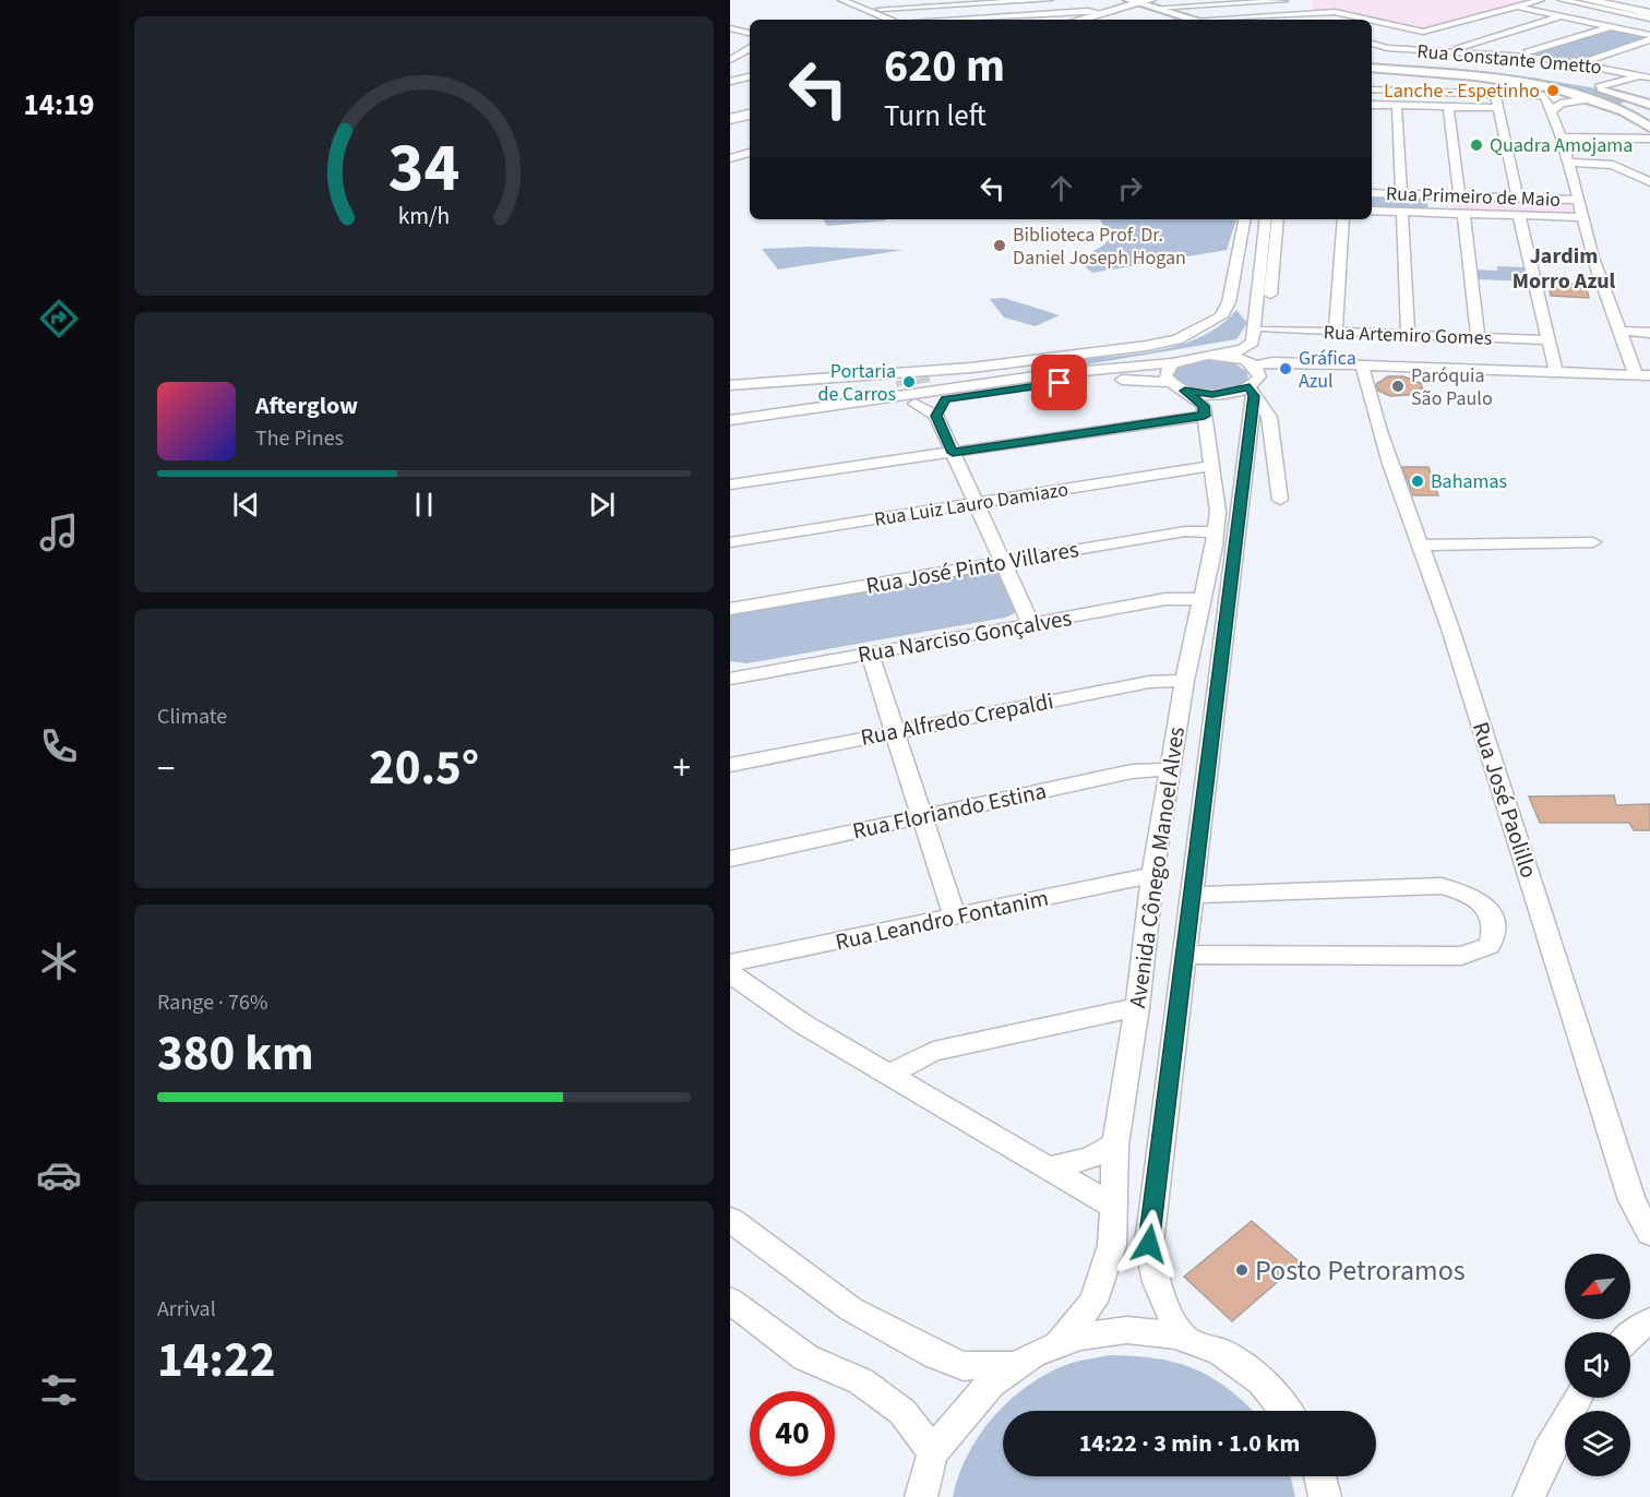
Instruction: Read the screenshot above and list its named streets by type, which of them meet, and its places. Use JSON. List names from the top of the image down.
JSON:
{
  "streets": {
    "street": [
      "Rua Constante Ometto",
      "Rua Primeiro de Maio",
      "Rua Artemiro Gomes",
      "Rua Luiz Lauro Damiazo",
      "Rua José Pinto Villares",
      "Rua Narciso Gonçalves",
      "Rua Alfredo Crepaldi",
      "Rua José Paolillo",
      "Rua Floriando Estina",
      "Avenida Cônego Manoel Alves",
      "Rua Leandro Fontanim"
    ]
  },
  "crossings": [
    ["Rua Artemiro Gomes", "Avenida Cônego Manoel Alves"],
    ["Rua Luiz Lauro Damiazo", "Avenida Cônego Manoel Alves"],
    ["Rua José Pinto Villares", "Avenida Cônego Manoel Alves"],
    ["Rua Narciso Gonçalves", "Avenida Cônego Manoel Alves"],
    ["Rua Alfredo Crepaldi", "Avenida Cônego Manoel Alves"],
    ["Rua Floriando Estina", "Avenida Cônego Manoel Alves"],
    ["Avenida Cônego Manoel Alves", "Rua Leandro Fontanim"]
  ],
  "districts": ["Jardim Morro Azul"],
  "places": [
    "Lanche - Espetinho",
    "Quadra Amojama",
    "Biblioteca Prof. Dr. Daniel Joseph Hogan",
    "Gráfica Azul",
    "Portaria de Carros",
    "Paróquia São Paulo",
    "Bahamas",
    "Posto Petroramos"
  ],
  "north": "bottom left",
  "page": {
    "tabs": "14:19",
    "turn": ["620 m", "Turn left"],
    "song": ["Afterglow", "The Pines"],
    "tile": [
      "Climate",
      ["Range · 76%", "380 km"],
      ["Arrival", "14:22"]
    ],
    "heat": ["−", "20.5°", "+"],
    "limit": "40",
    "trip": "14:22 · 3 min · 1.0 km",
    "gauge": ["34", "km/h"]
  }
}
